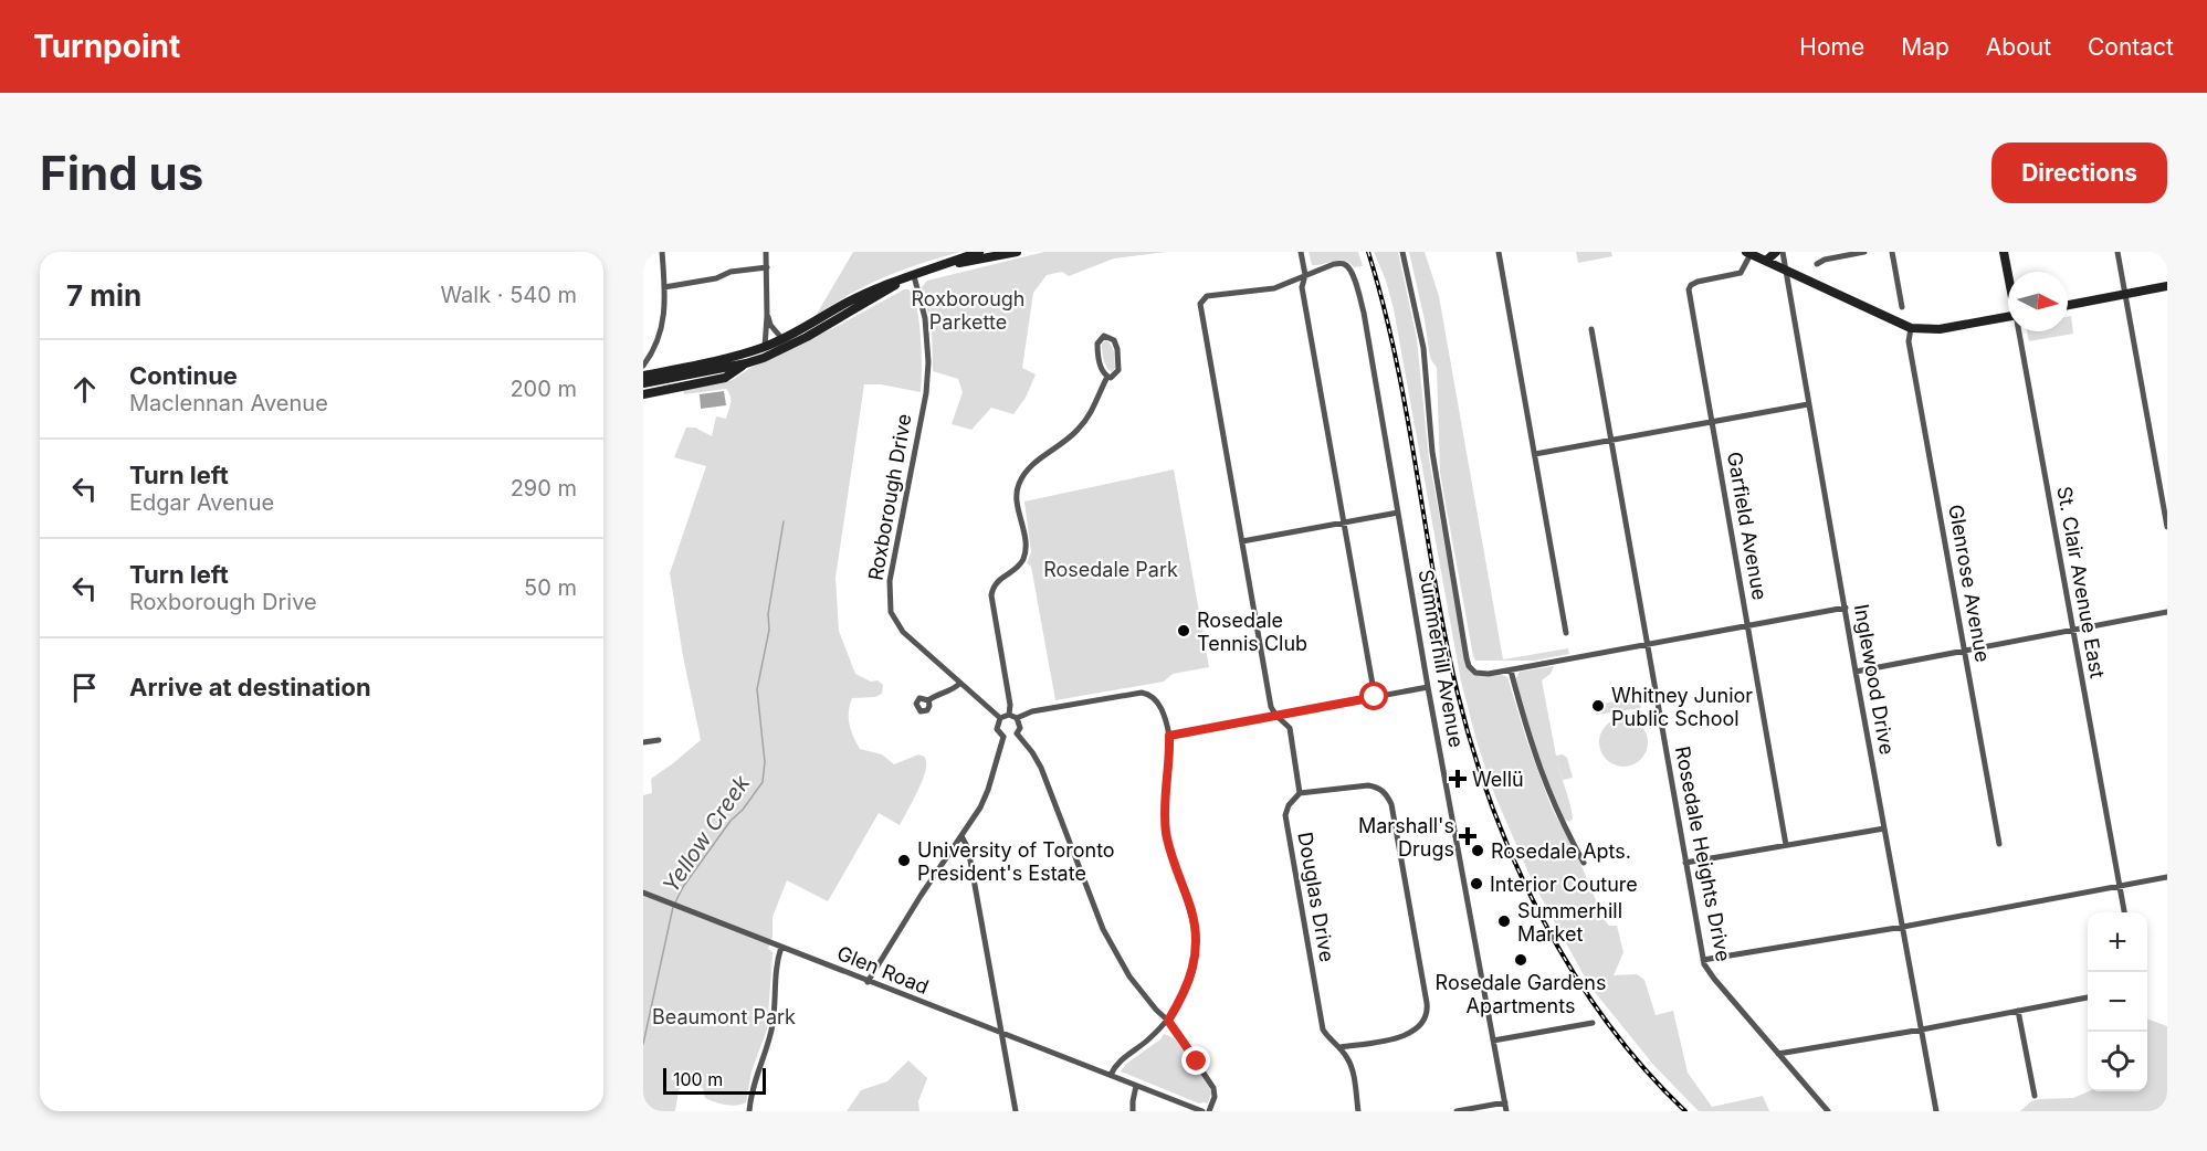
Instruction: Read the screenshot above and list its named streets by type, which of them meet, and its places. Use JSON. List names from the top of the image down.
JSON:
{
  "streets": {
    "main road": ["St. Clair Avenue East"],
    "street": [
      "Roxborough Drive",
      "Garfield Avenue",
      "Glenrose Avenue",
      "Summerhill Avenue",
      "Inglewood Drive",
      "Rosedale Heights Drive",
      "Douglas Drive",
      "Glen Road"
    ]
  },
  "water": ["Yellow Creek"],
  "parks": ["Roxborough Parkette", "Rosedale Park", "Beaumont Park"],
  "places": {
    "other": [
      "Rosedale Tennis Club",
      "Whitney Junior Public School",
      "Rosedale Apts.",
      "University of Toronto President's Estate",
      "Interior Couture",
      "Summerhill Market",
      "Rosedale Gardens Apartments"
    ],
    "health": ["Wellü", "Marshall's Drugs"]
  },
  "scale_bar": "100 m",
  "north": "right",
  "page": {
    "header": "Turnpoint",
    "nav": [
      "Home",
      "Map",
      "About",
      "Contact"
    ],
    "buttons": "Directions",
    "title": "Find us",
    "heading": ["7 min", "Walk · 540 m"],
    "list": [
      ["Continue", "Maclennan Avenue", "200 m"],
      ["Turn left", "Edgar Avenue", "290 m"],
      ["Turn left", "Roxborough Drive", "50 m"],
      "Arrive at destination"
    ],
    "map_buttons": ["+", "−"],
    "scale": "100 m"
  }
}
